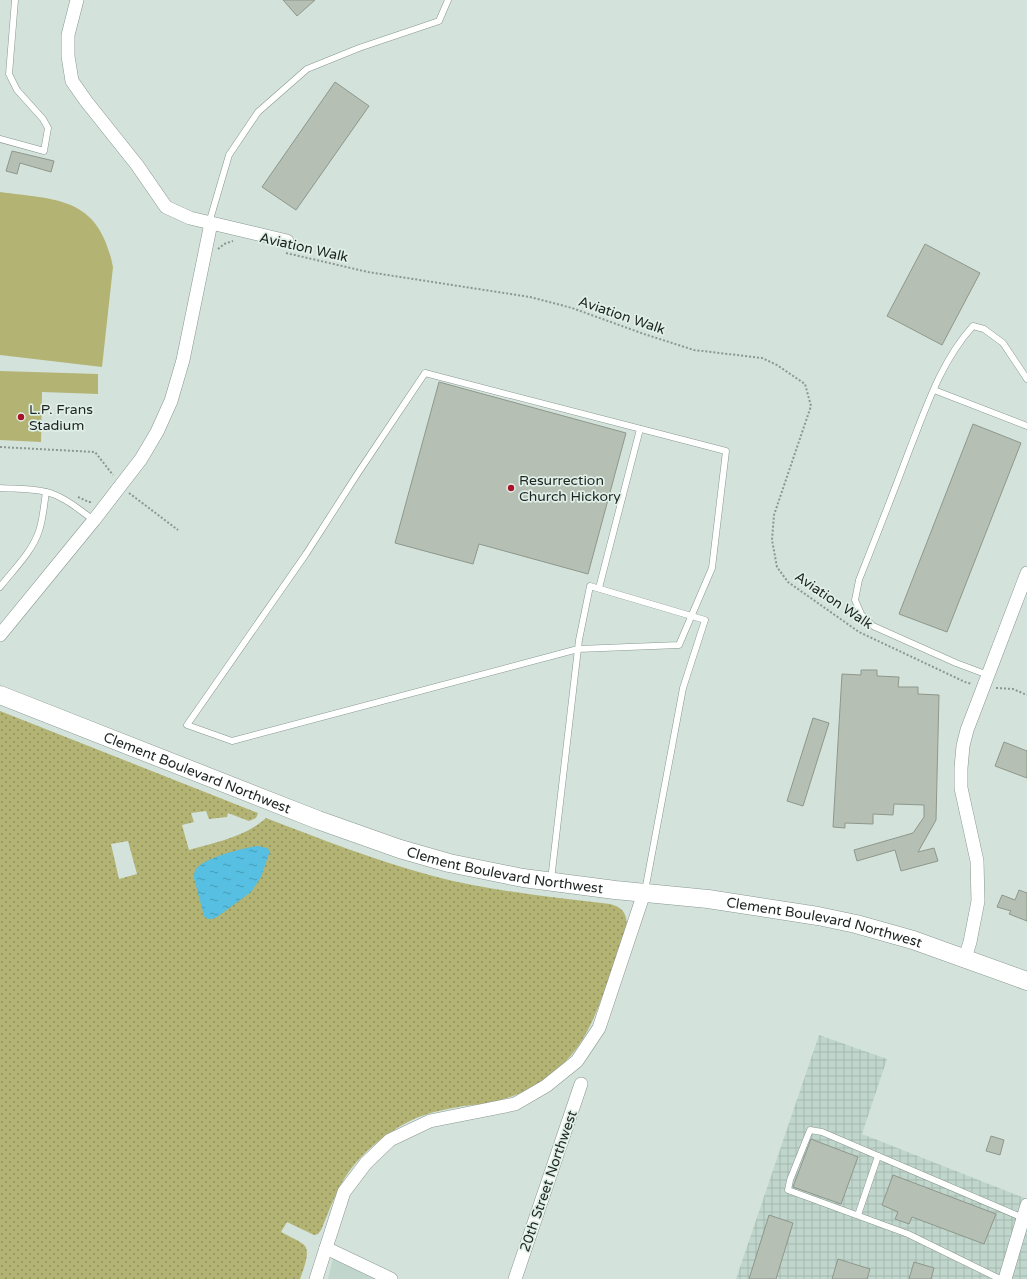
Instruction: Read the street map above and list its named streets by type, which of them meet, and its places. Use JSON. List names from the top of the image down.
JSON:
{
  "streets": {
    "street": ["Clement Boulevard Northwest", "20th Street Northwest"],
    "path": ["Aviation Walk"]
  },
  "places": ["L.P. Frans Stadium", "Resurrection Church Hickory"]
}
